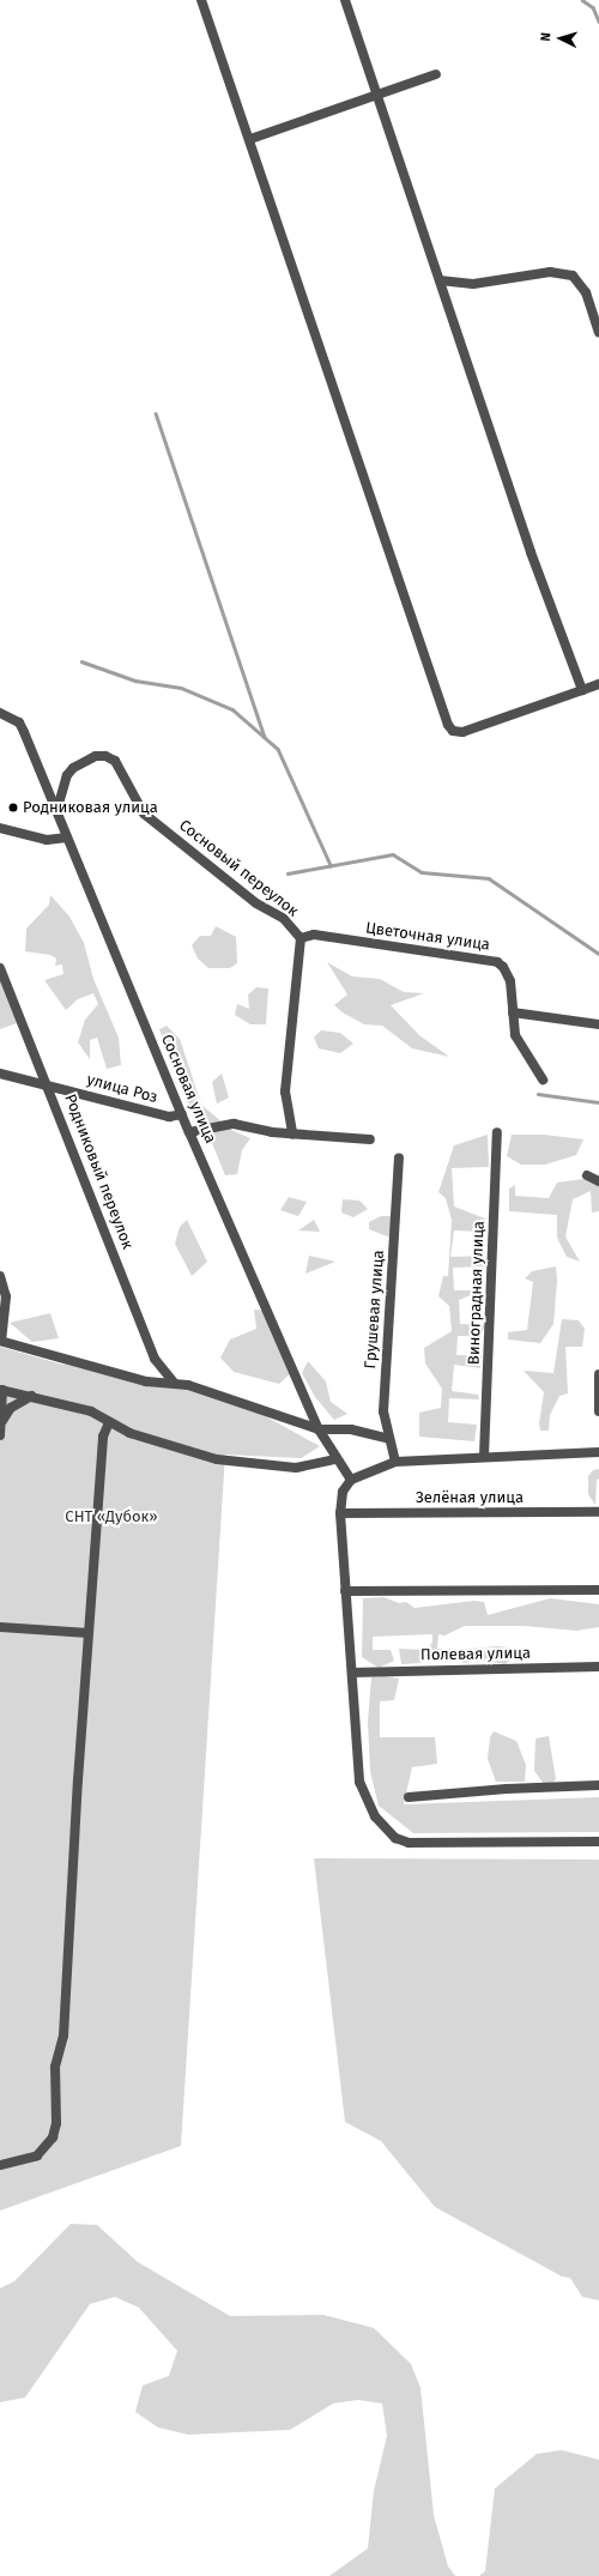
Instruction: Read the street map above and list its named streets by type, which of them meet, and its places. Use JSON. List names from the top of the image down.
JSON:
{
  "streets": {
    "street": [
      "Сосновый переулок",
      "Цветочная улица",
      "улица Роз",
      "Сосновая улица",
      "Родниковый переулок",
      "Виноградная улица",
      "Грушевая улица",
      "Зелёная улица",
      "Полевая улица"
    ]
  },
  "crossings": [
    ["Сосновый переулок", "Цветочная улица"],
    ["Сосновый переулок", "Сосновая улица"],
    ["улица Роз", "Сосновая улица"],
    ["улица Роз", "Родниковый переулок"]
  ],
  "parks": ["СНТ «Дубок»"],
  "places": ["Родниковая улица"],
  "north": "left"
}
